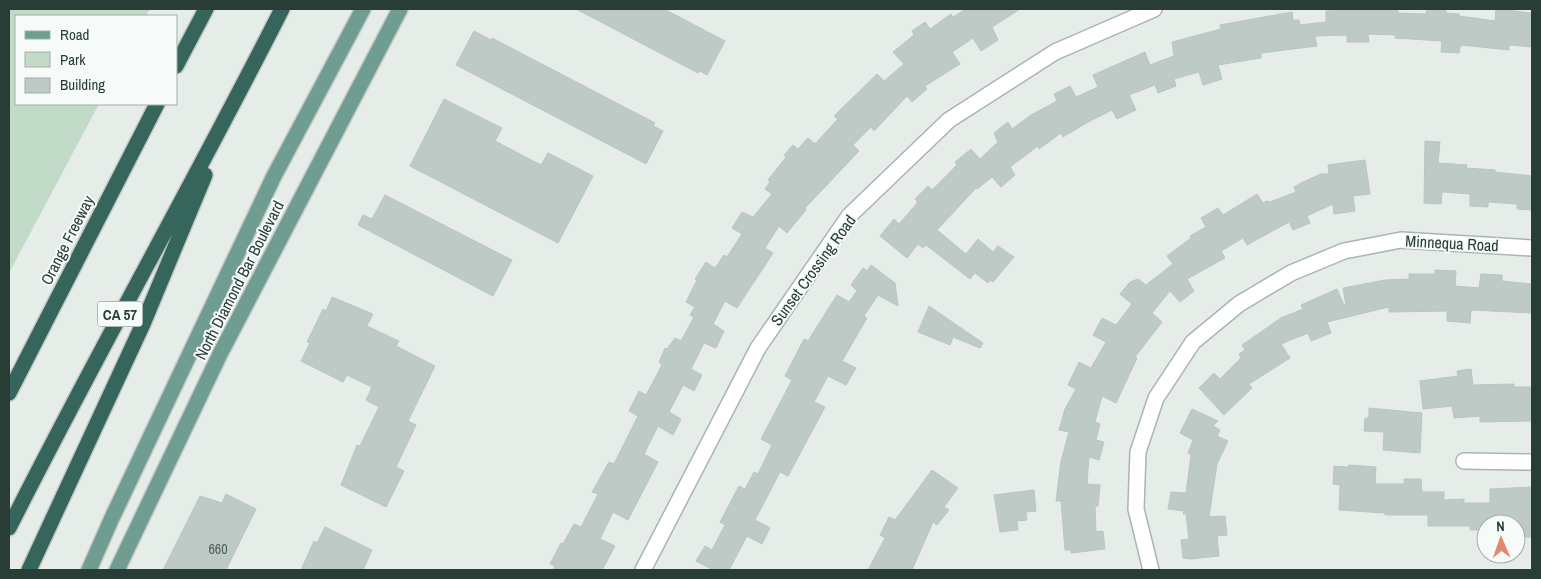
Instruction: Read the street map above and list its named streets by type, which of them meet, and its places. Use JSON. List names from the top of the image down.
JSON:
{
  "streets": {
    "highway": ["Orange Freeway", "CA 57"],
    "main road": ["North Diamond Bar Boulevard"],
    "street": ["Minnequa Road", "Sunset Crossing Road"]
  },
  "house_numbers": ["660"],
  "legend": ["Road", "Park", "Building"],
  "north": "top"
}
